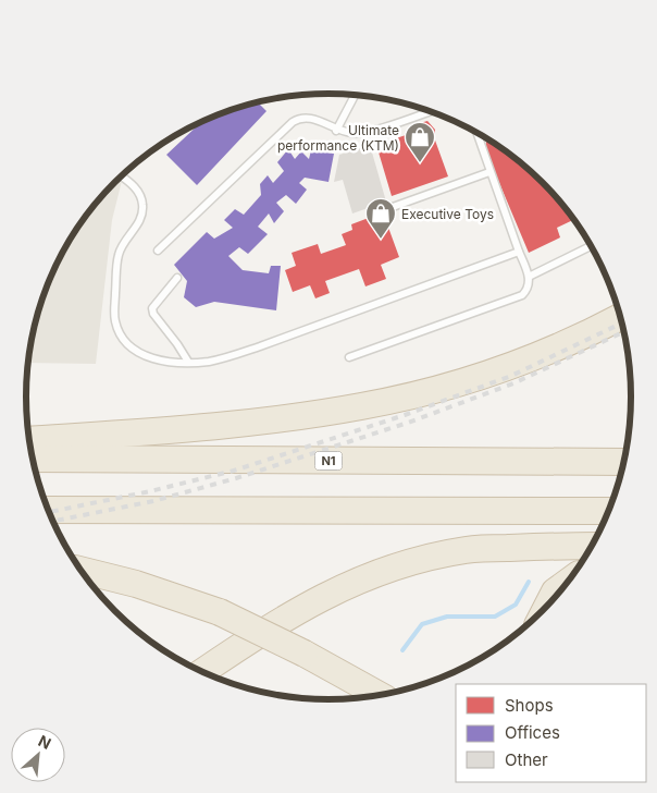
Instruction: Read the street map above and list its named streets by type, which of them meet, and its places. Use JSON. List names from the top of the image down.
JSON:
{
  "streets": {
    "highway": ["N1"]
  },
  "places": {
    "shop": ["Ultimate performance (KTM)", "Executive Toys"]
  },
  "legend": ["Shops", "Offices", "Other"],
  "north": "top right"
}
